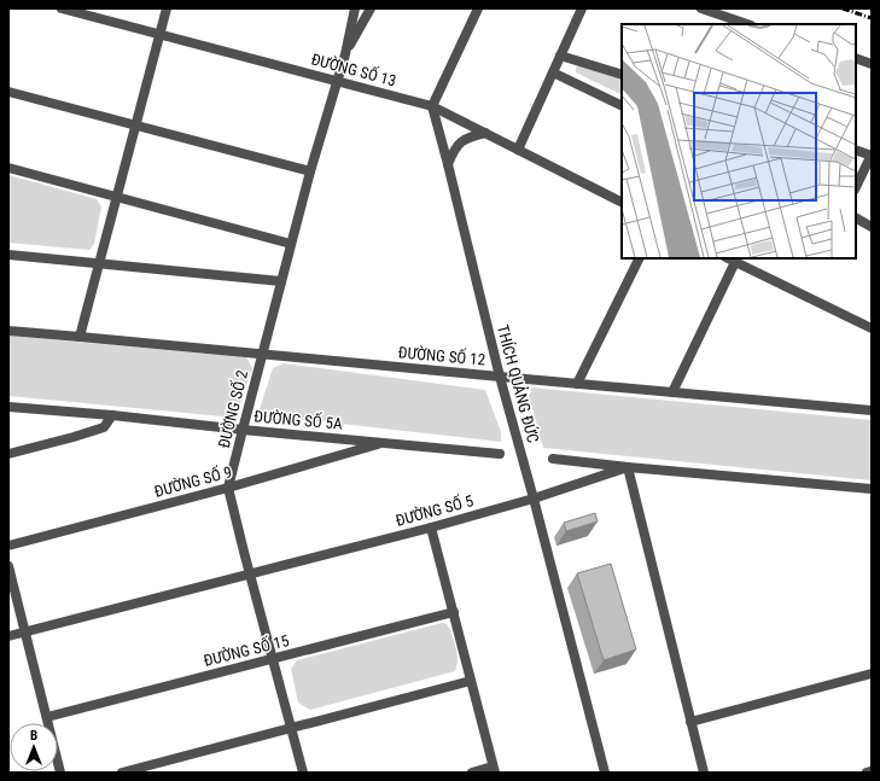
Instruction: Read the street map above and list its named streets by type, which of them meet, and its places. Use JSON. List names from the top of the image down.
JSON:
{
  "streets": {
    "street": [
      "ĐƯỜNG SỐ 13",
      "ĐƯỜNG SỐ 12",
      "THÍCH QUẢNG ĐỨC",
      "ĐƯỜNG SỐ 2",
      "ĐƯỜNG SỐ 5A",
      "ĐƯỜNG SỐ 9",
      "ĐƯỜNG SỐ 5",
      "ĐƯỜNG SỐ 15"
    ]
  },
  "crossings": [
    ["ĐƯỜNG SỐ 13", "THÍCH QUẢNG ĐỨC"],
    ["ĐƯỜNG SỐ 13", "ĐƯỜNG SỐ 2"],
    ["ĐƯỜNG SỐ 12", "THÍCH QUẢNG ĐỨC"],
    ["ĐƯỜNG SỐ 12", "ĐƯỜNG SỐ 2"],
    ["THÍCH QUẢNG ĐỨC", "ĐƯỜNG SỐ 5"],
    ["ĐƯỜNG SỐ 2", "ĐƯỜNG SỐ 5A"],
    ["ĐƯỜNG SỐ 2", "ĐƯỜNG SỐ 9"],
    ["ĐƯỜNG SỐ 2", "ĐƯỜNG SỐ 5"],
    ["ĐƯỜNG SỐ 2", "ĐƯỜNG SỐ 15"],
    ["ĐƯỜNG SỐ 5A", "ĐƯỜNG SỐ 9"]
  ],
  "north": "top"
}
